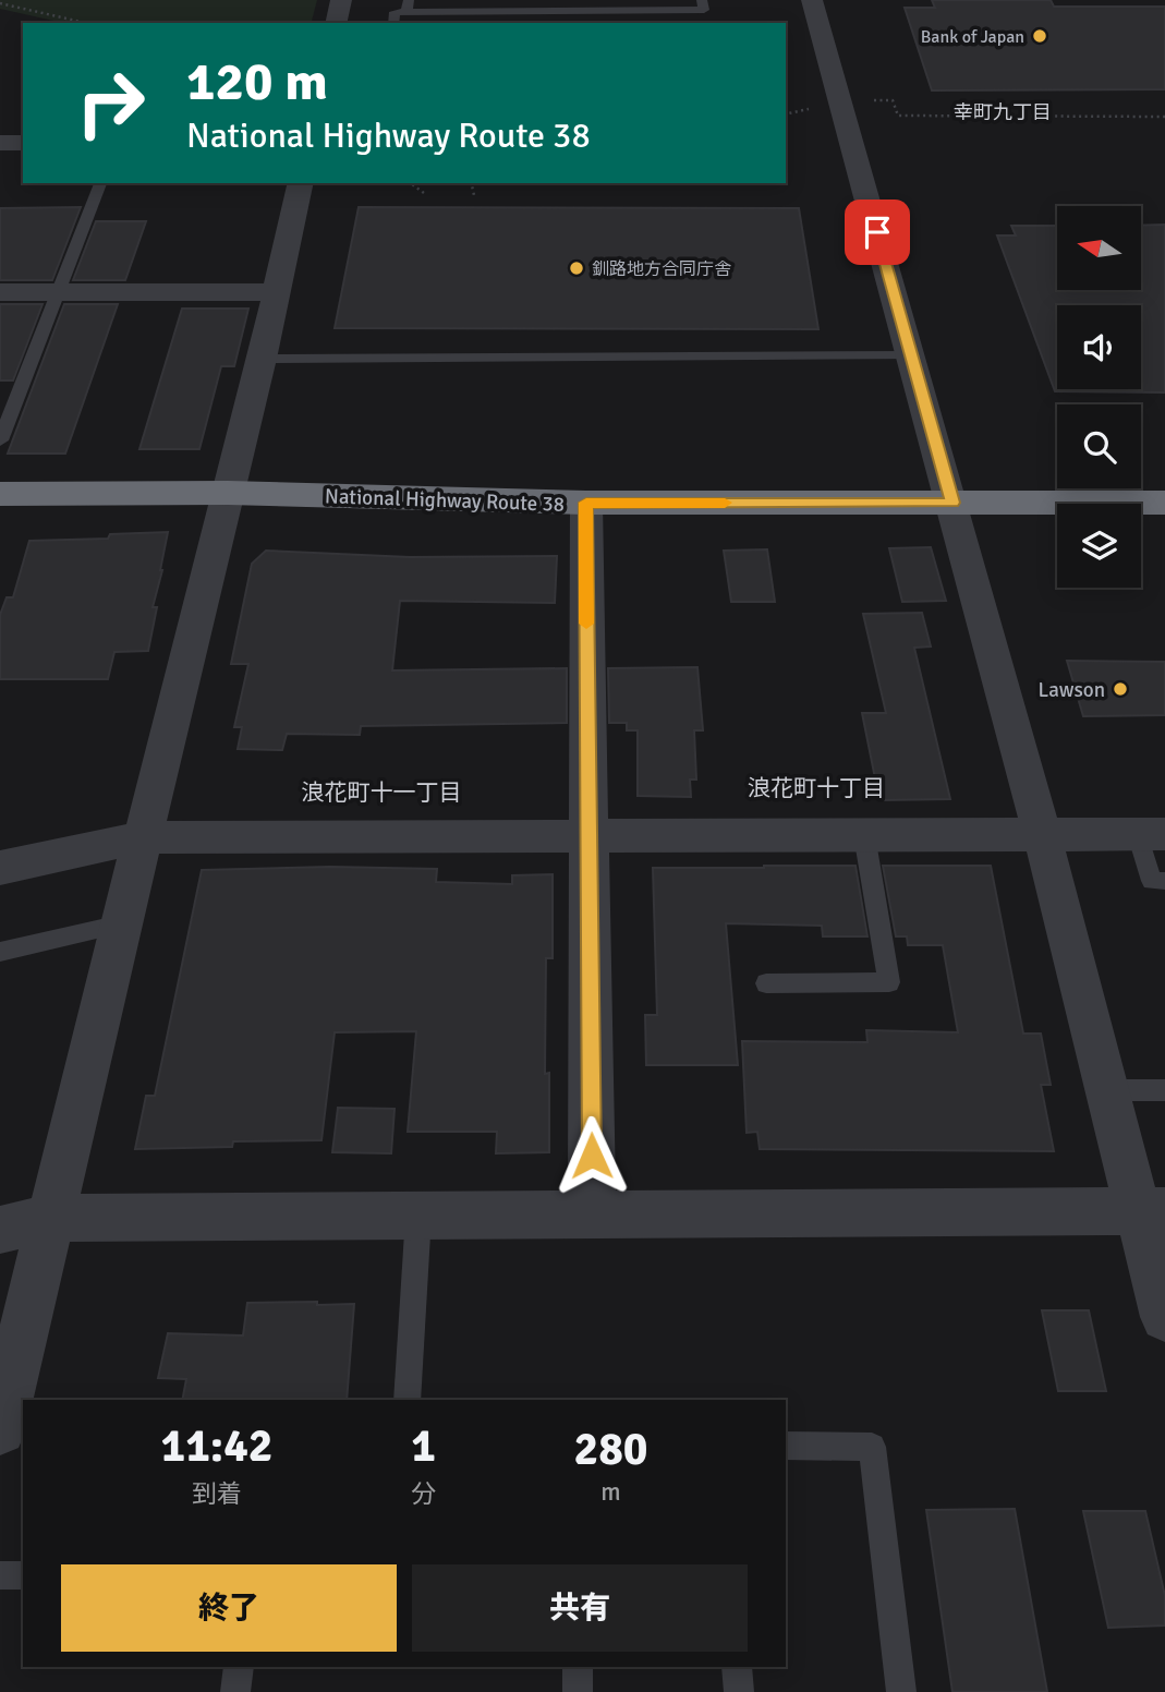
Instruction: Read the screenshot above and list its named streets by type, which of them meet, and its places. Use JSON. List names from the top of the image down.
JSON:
{
  "streets": {
    "highway": ["National Highway Route 38"]
  },
  "districts": ["幸町九丁目", "浪花町十丁目", "浪花町十一丁目"],
  "places": ["Bank of Japan", "釧路地方合同庁舎", "Lawson"],
  "north": "left",
  "page": {
    "turn": ["120 m", "National Highway Route 38"],
    "eta": [
      "11:42",
      "到着",
      "1",
      "分",
      "280",
      "m"
    ],
    "buttons": ["終了", "共有"]
  }
}
